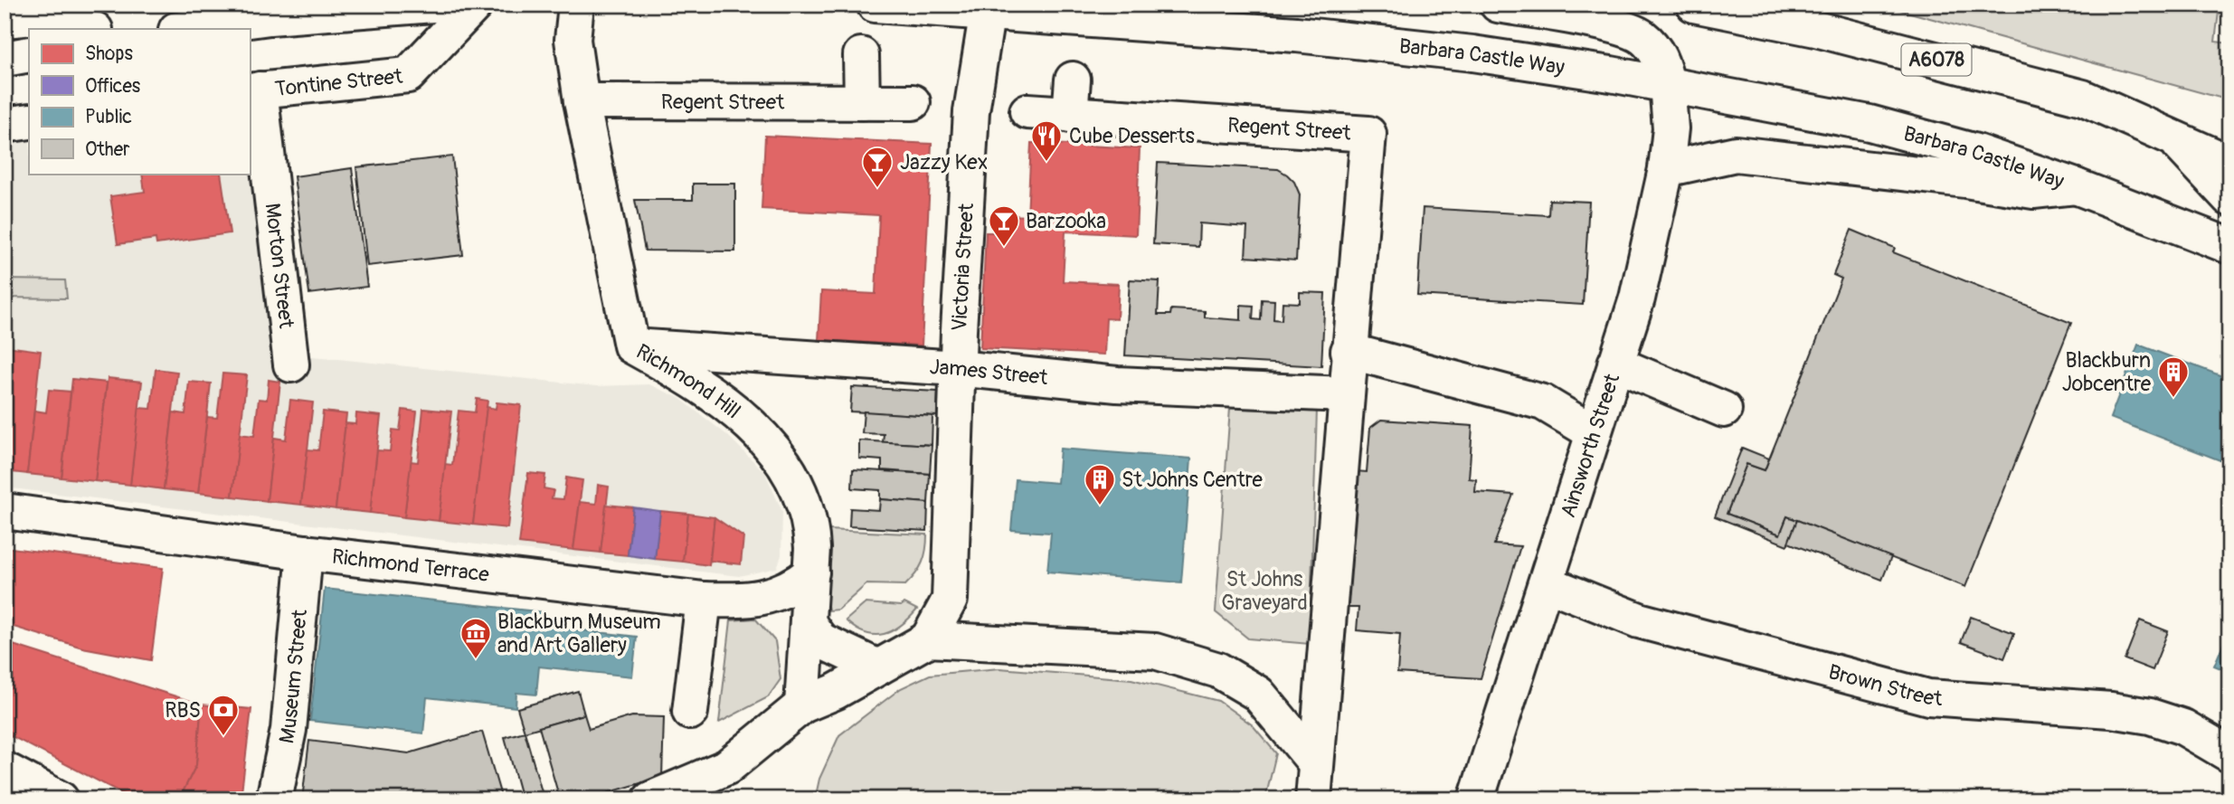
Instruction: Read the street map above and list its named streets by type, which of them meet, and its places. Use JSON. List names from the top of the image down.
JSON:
{
  "streets": {
    "main road": [
      "Barbara Castle Way",
      "A6078",
      "Tontine Street",
      "Regent Street",
      "Morton Street",
      "Victoria Street",
      "James Street",
      "Richmond Hill",
      "Ainsworth Street",
      "Richmond Terrace",
      "Museum Street",
      "Brown Street"
    ]
  },
  "crossings": [
    ["Barbara Castle Way", "Victoria Street"],
    ["Barbara Castle Way", "Ainsworth Street"],
    ["Tontine Street", "Morton Street"],
    ["Regent Street", "Richmond Hill"],
    ["Victoria Street", "James Street"],
    ["James Street", "Richmond Hill"],
    ["Richmond Hill", "Richmond Terrace"],
    ["Ainsworth Street", "Brown Street"],
    ["Richmond Terrace", "Museum Street"]
  ],
  "parks": ["St Johns Graveyard"],
  "places": {
    "restaurant": ["Cube Desserts"],
    "bar": ["Jazzy Kex", "Barzooka"],
    "building": ["Blackburn Jobcentre", "St Johns Centre"],
    "museum": ["Blackburn Museum and Art Gallery"],
    "bank": ["RBS"]
  },
  "legend": [
    "Shops",
    "Offices",
    "Public",
    "Other"
  ]
}
